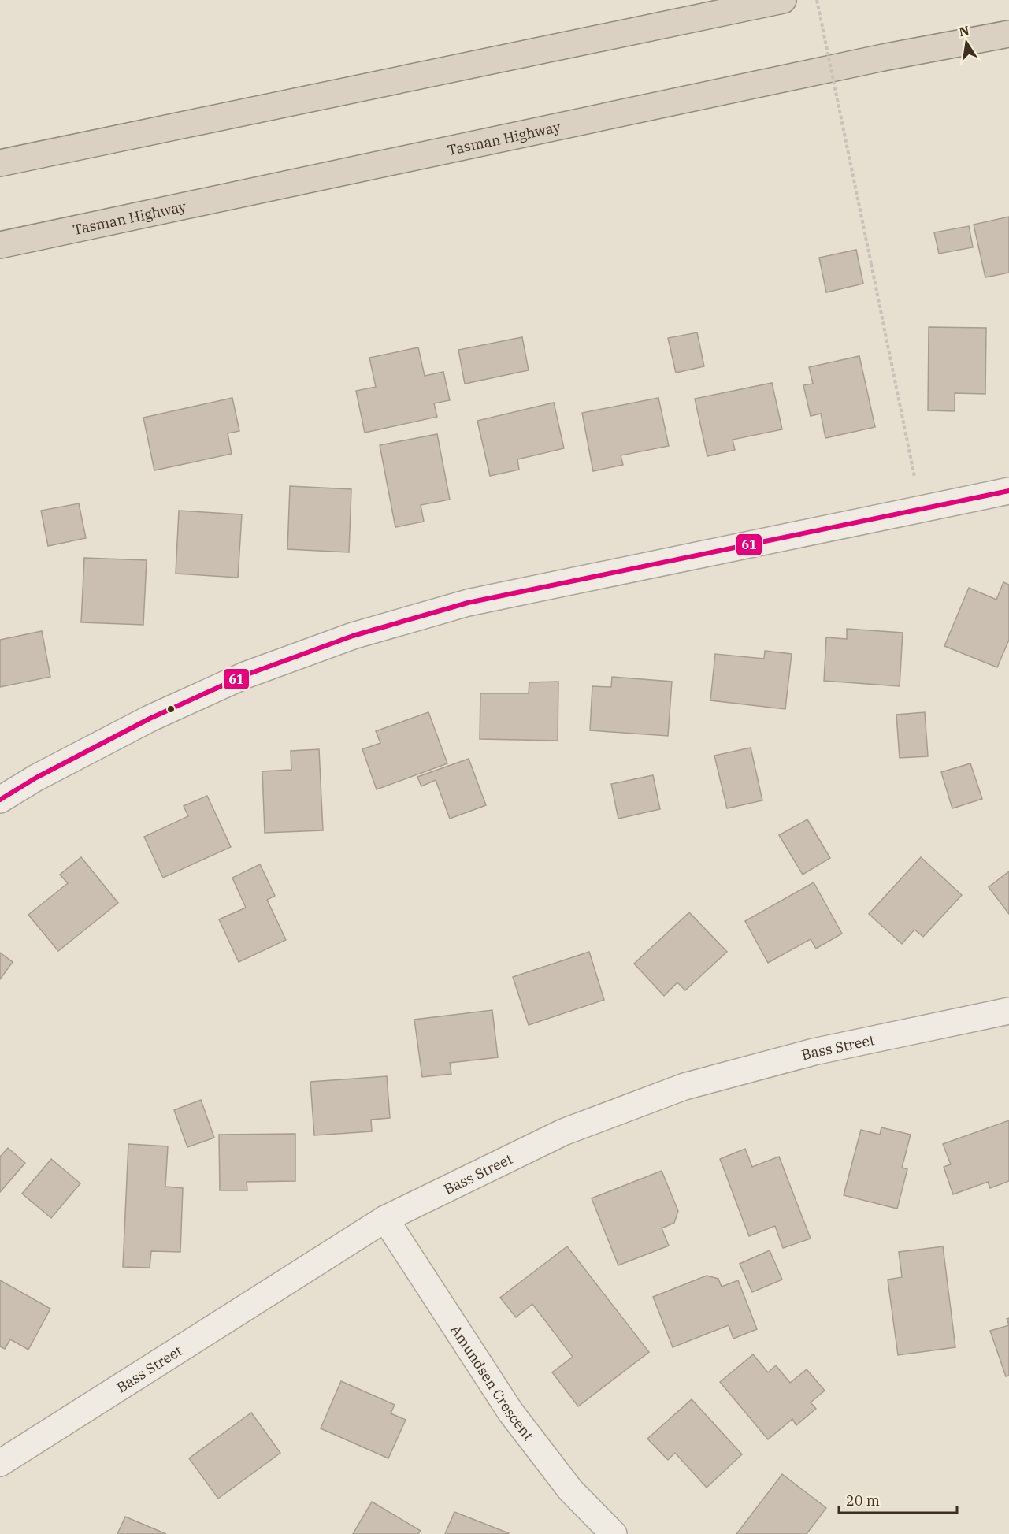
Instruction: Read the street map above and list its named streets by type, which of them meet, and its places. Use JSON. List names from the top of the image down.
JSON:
{
  "streets": {
    "highway": ["Tasman Highway"],
    "street": ["Bass Street", "Amundsen Crescent"]
  },
  "crossings": [
    ["Bass Street", "Amundsen Crescent"]
  ],
  "lines": ["transit line 61"],
  "scale_bar": "20 m",
  "north": "top"
}
